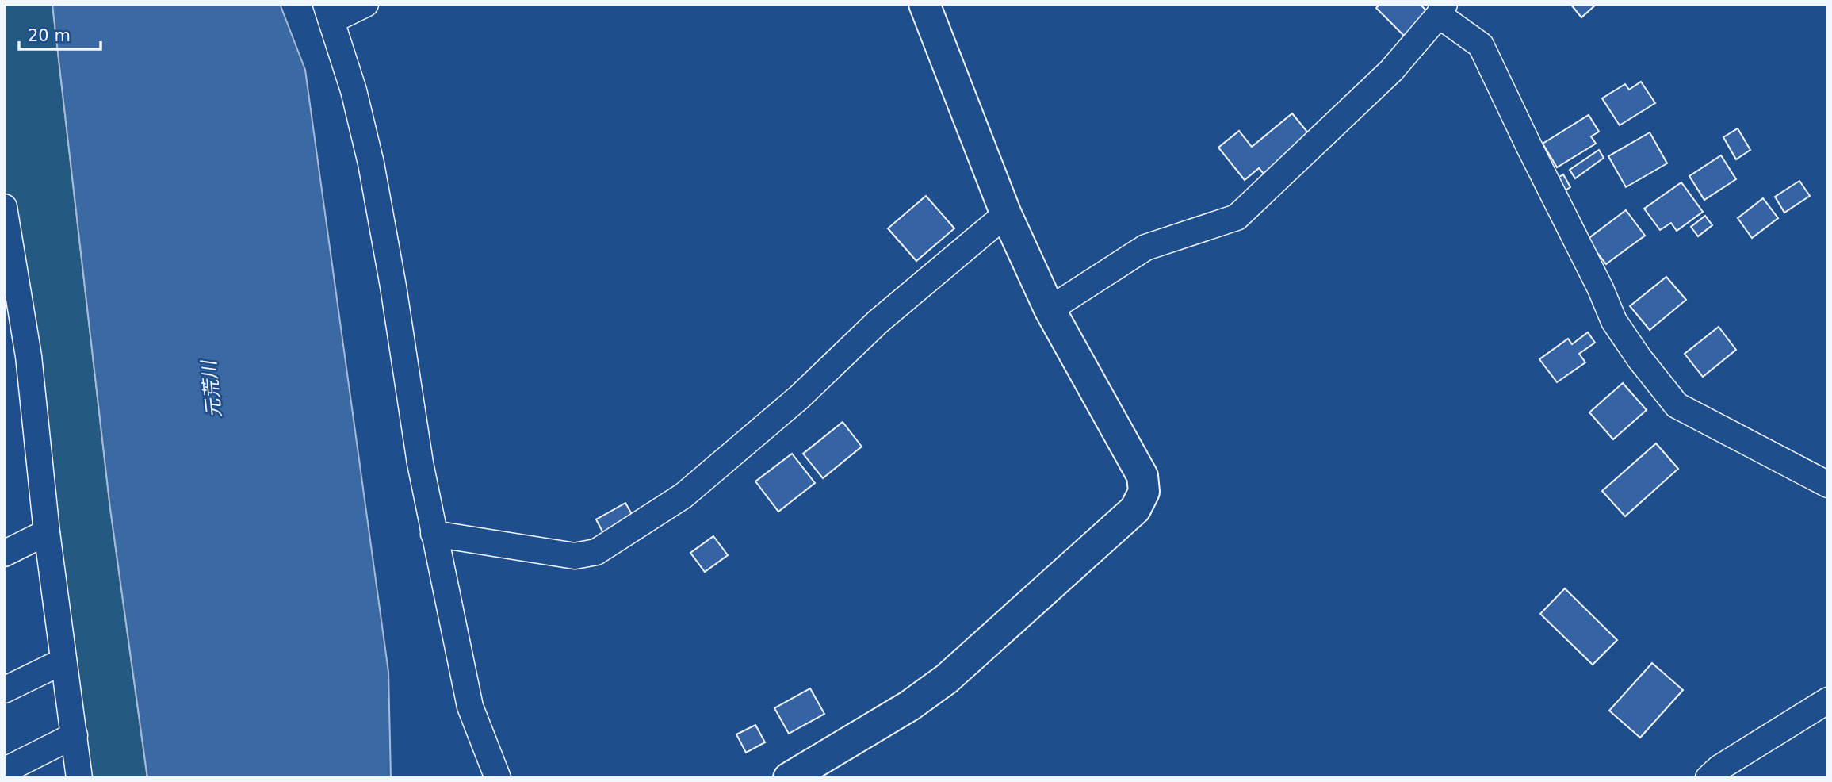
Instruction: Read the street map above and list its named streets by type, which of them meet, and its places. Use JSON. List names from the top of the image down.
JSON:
{
  "water": ["元荒川"],
  "scale_bar": "20 m"
}
